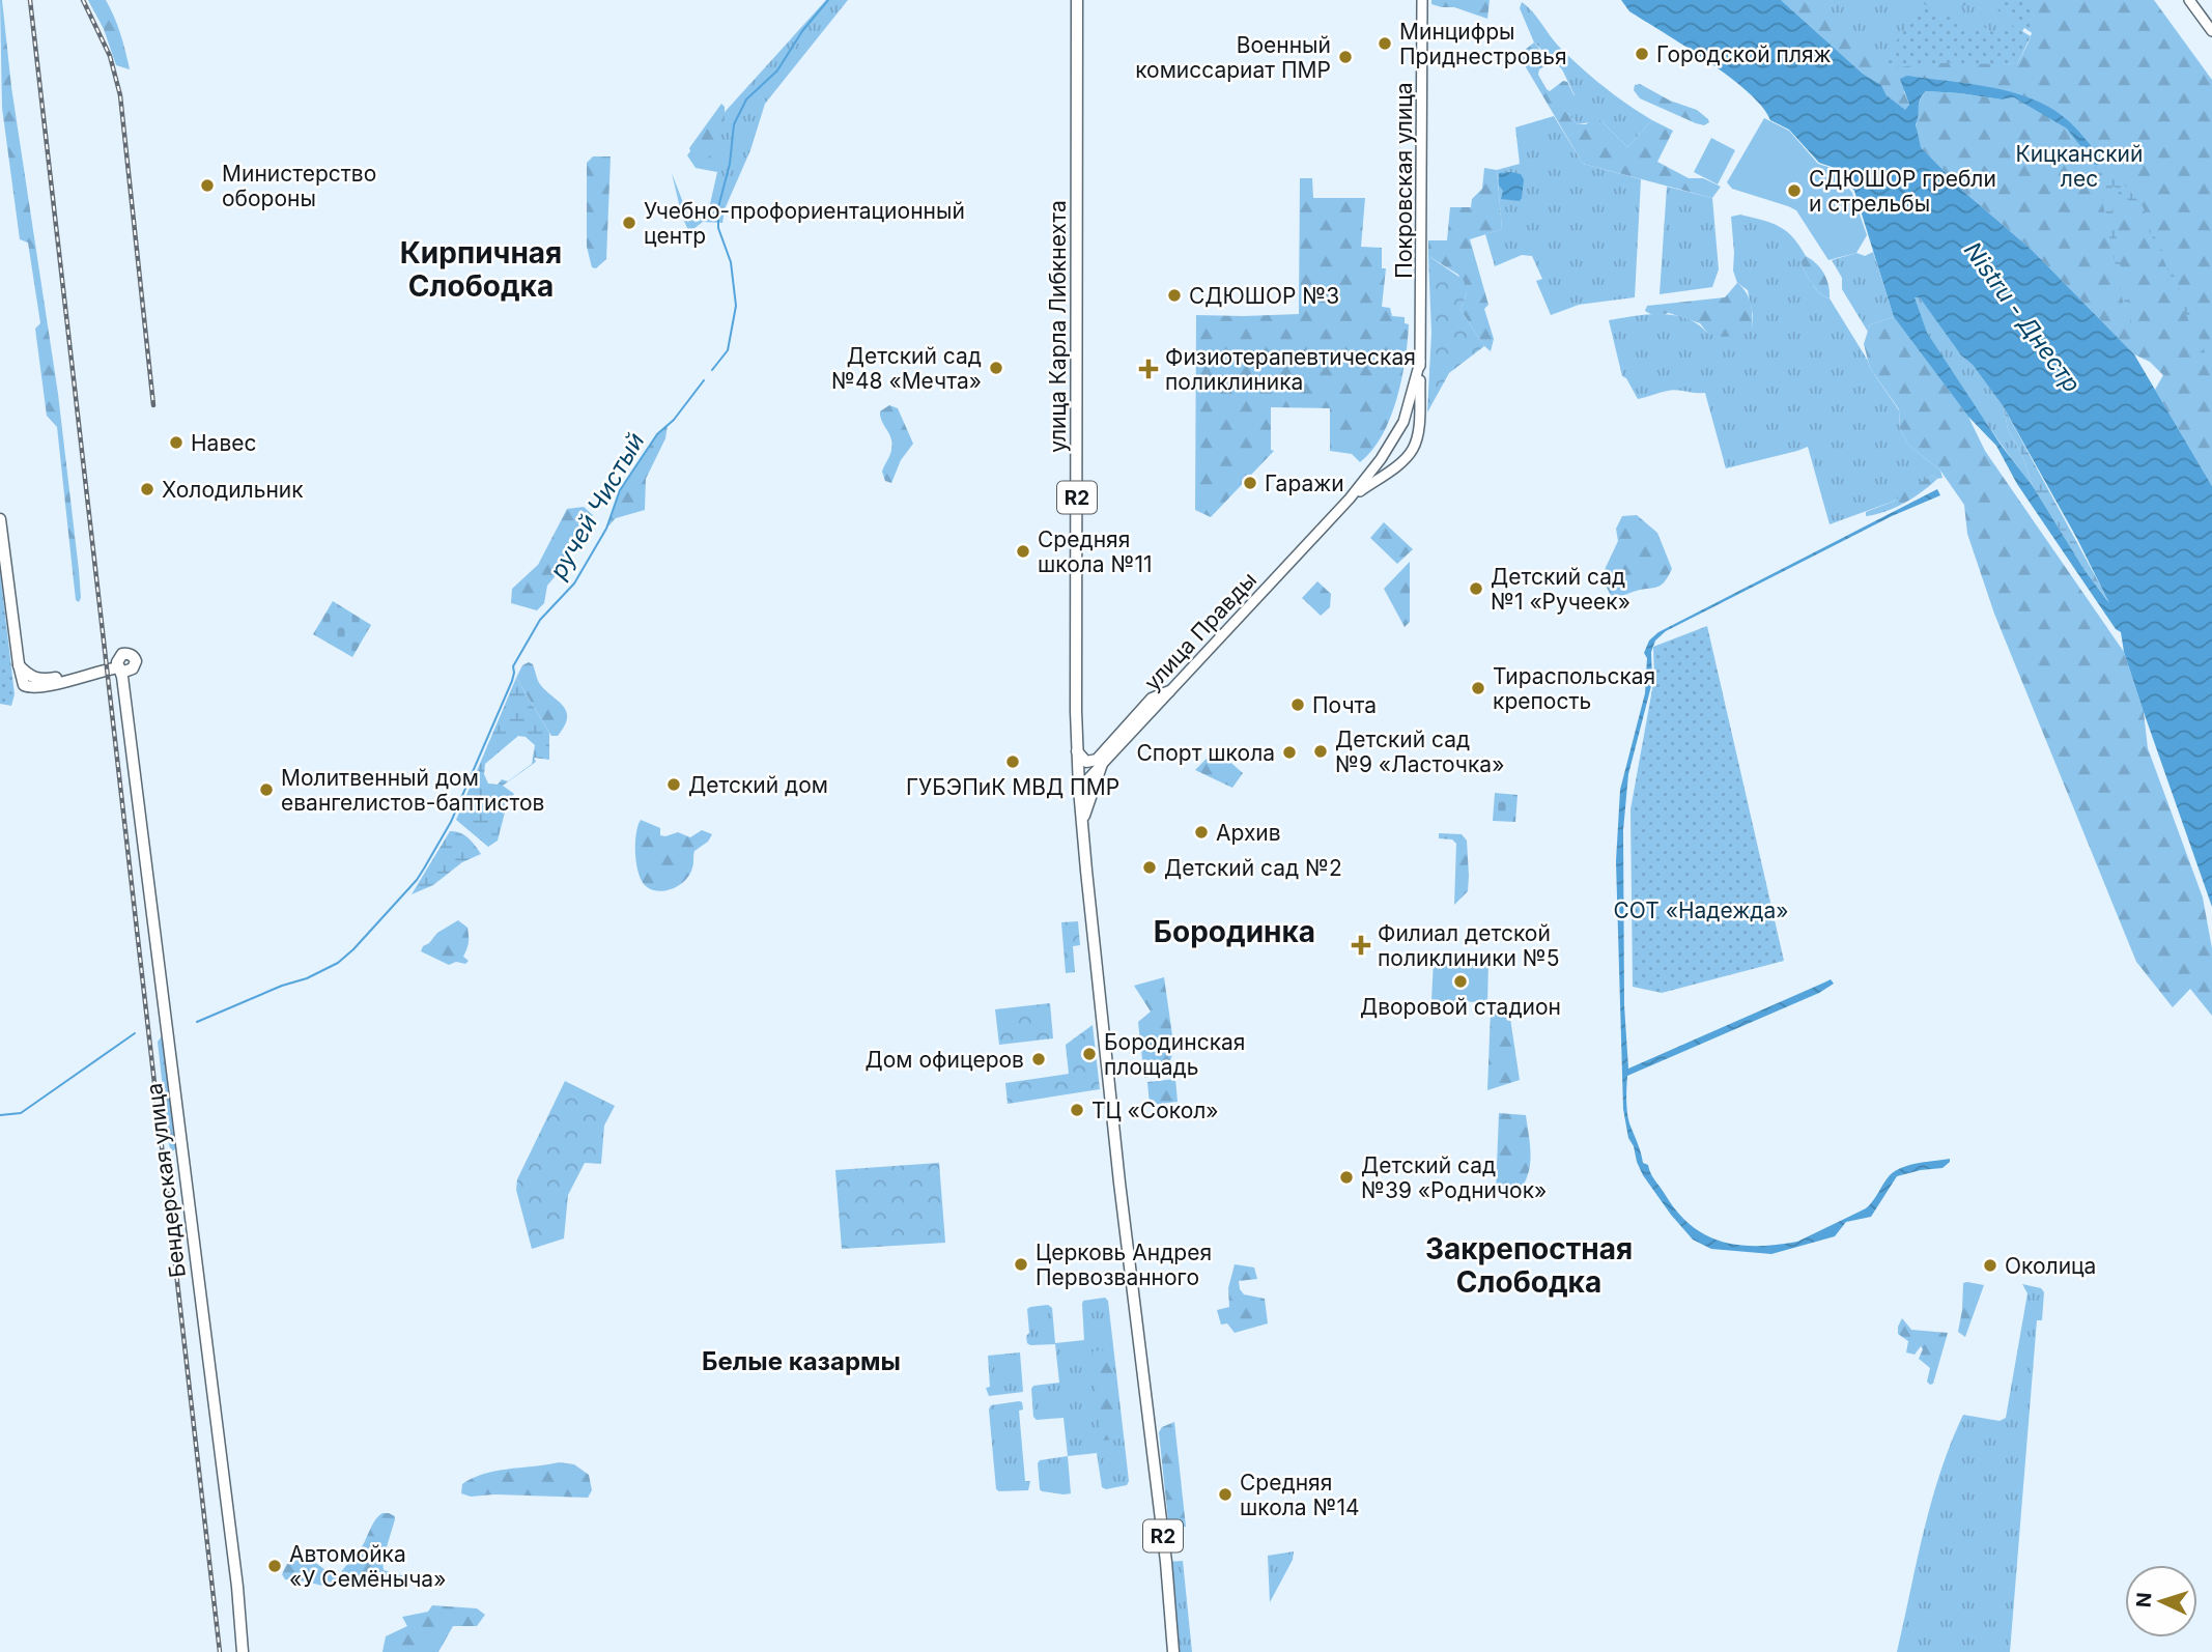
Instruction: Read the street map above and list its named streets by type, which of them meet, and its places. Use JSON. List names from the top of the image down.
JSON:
{
  "streets": {
    "main road": [
      "Покровская улица",
      "улица Карла Либкнехта",
      "R2",
      "улица Правды",
      "Бендерская улица"
    ]
  },
  "crossings": [
    ["Покровская улица", "улица Правды"],
    ["улица Карла Либкнехта", "улица Правды"]
  ],
  "districts": [
    "Кирпичная Слободка",
    "Бородинка",
    "Закрепостная Слободка",
    "Белые казармы"
  ],
  "water": ["Nistru - Днестр", "ручей Чистый"],
  "parks": ["Кицканский лес", "СОТ «Надежда»"],
  "places": {
    "other": [
      "Минцифры Приднестровья",
      "Городской пляж",
      "Военный комиссариат ПМР",
      "Министерство обороны",
      "СДЮШОР гребли и стрельбы",
      "Учебно-профориентационный центр",
      "СДЮШОР №3",
      "Детский сад №48 «Мечта»",
      "Навес",
      "Гаражи",
      "Холодильник",
      "Средняя школа №11",
      "Детский сад №1 «Ручеек»",
      "Тираспольская крепость",
      "Почта",
      "Детский сад №9 «Ласточка»",
      "Спорт школа",
      "ГУБЭПиК МВД ПМР",
      "Детский дом",
      "Молитвенный дом евангелистов-баптистов",
      "Архив",
      "Детский сад №2",
      "Дворовой стадион",
      "Бородинская площадь",
      "Дом офицеров",
      "ТЦ «Сокол»",
      "Детский сад №39 «Родничок»",
      "Церковь Андрея Первозванного",
      "Околица",
      "Средняя школа №14",
      "Автомойка «У Семёныча»"
    ],
    "health": ["Физиотерапевтическая поликлиника", "Филиал детской поликлиники №5"]
  },
  "north": "left"
}
